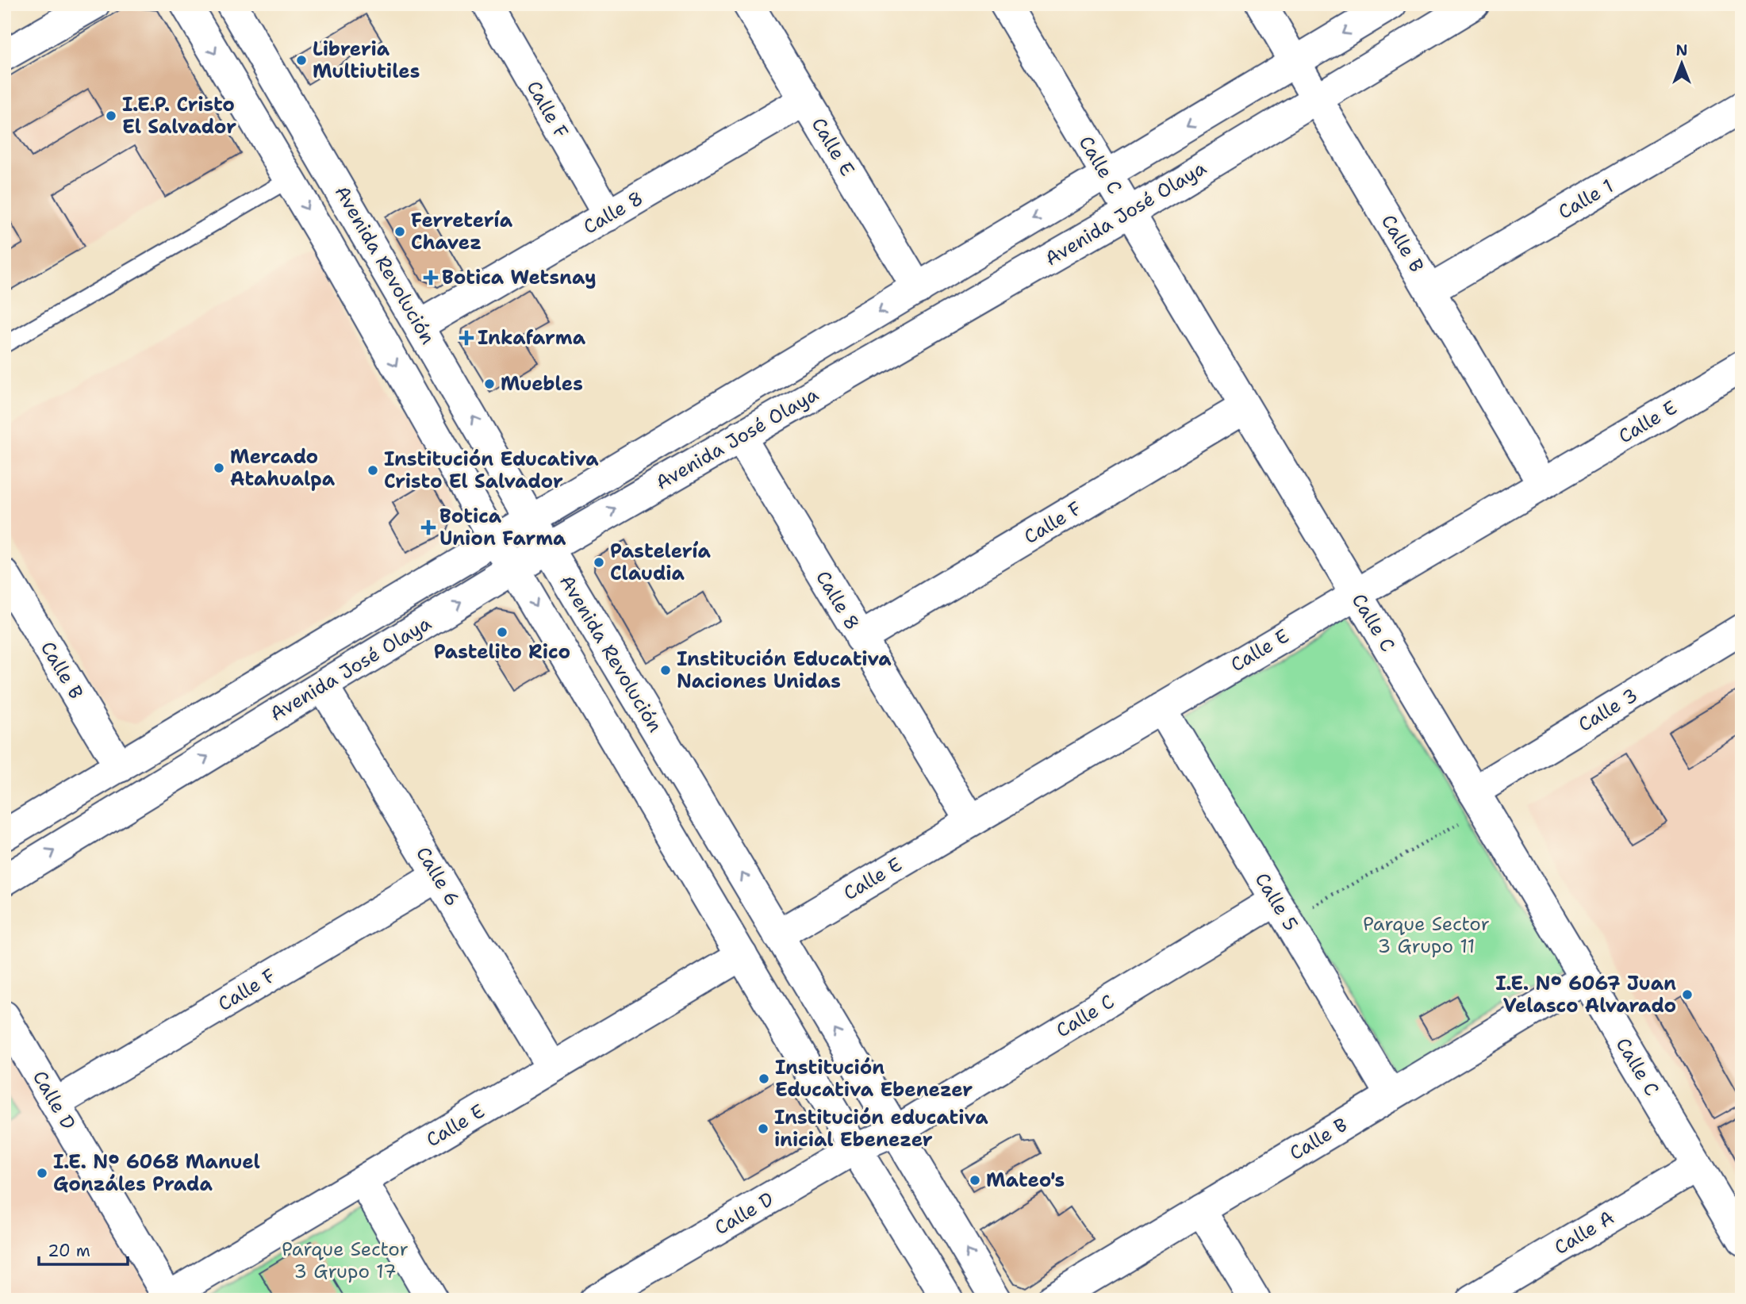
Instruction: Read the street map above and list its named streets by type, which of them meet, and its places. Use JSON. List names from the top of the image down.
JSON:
{
  "streets": {
    "street": [
      "Calle F",
      "Calle E",
      "Calle C",
      "Calle 1",
      "Calle 8",
      "Avenida José Olaya",
      "Calle B",
      "Avenida Revolución",
      "Calle 3",
      "Calle 6",
      "Calle 5",
      "Calle D",
      "Calle A"
    ]
  },
  "crossings": [
    ["Calle F", "Calle C"],
    ["Calle F", "Calle 8"],
    ["Calle F", "Calle 6"],
    ["Calle F", "Calle D"],
    ["Calle E", "Calle C"],
    ["Calle E", "Calle 8"],
    ["Calle E", "Avenida José Olaya"],
    ["Calle E", "Calle B"],
    ["Calle E", "Avenida Revolución"],
    ["Calle E", "Calle 6"],
    ["Calle E", "Calle 5"],
    ["Calle E", "Calle D"],
    ["Calle C", "Avenida José Olaya"],
    ["Calle C", "Calle B"],
    ["Calle C", "Avenida Revolución"],
    ["Calle C", "Calle 3"],
    ["Calle C", "Calle 5"],
    ["Calle C", "Calle D"],
    ["Calle C", "Calle A"],
    ["Calle 1", "Calle B"],
    ["Calle 8", "Avenida José Olaya"],
    ["Calle 8", "Avenida Revolución"],
    ["Avenida José Olaya", "Calle B"],
    ["Avenida José Olaya", "Avenida Revolución"],
    ["Avenida José Olaya", "Calle 6"],
    ["Calle B", "Calle 5"],
    ["Avenida Revolución", "Calle D"]
  ],
  "parks": ["Parque Sector 3 Grupo 11", "Parque Sector 3 Grupo 17"],
  "places": {
    "other": [
      "Libreria Multiutiles",
      "I.E.P. Cristo El Salvador",
      "Ferretería Chavez",
      "Muebles",
      "Mercado Atahualpa",
      "Institución Educativa Cristo El Salvador",
      "Pastelería Claudia",
      "Pastelito Rico",
      "Institución Educativa Naciones Unidas",
      "I.E. N° 6067 Juan Velasco Alvarado",
      "Institución Educativa Ebenezer",
      "Institución educativa inicial Ebenezer",
      "I.E. N° 6068 Manuel Gonzáles Prada",
      "Mateo's"
    ],
    "health": ["Botica Wetsnay", "Inkafarma", "Botica Union Farma"]
  },
  "scale_bar": "20 m",
  "north": "top"
}
